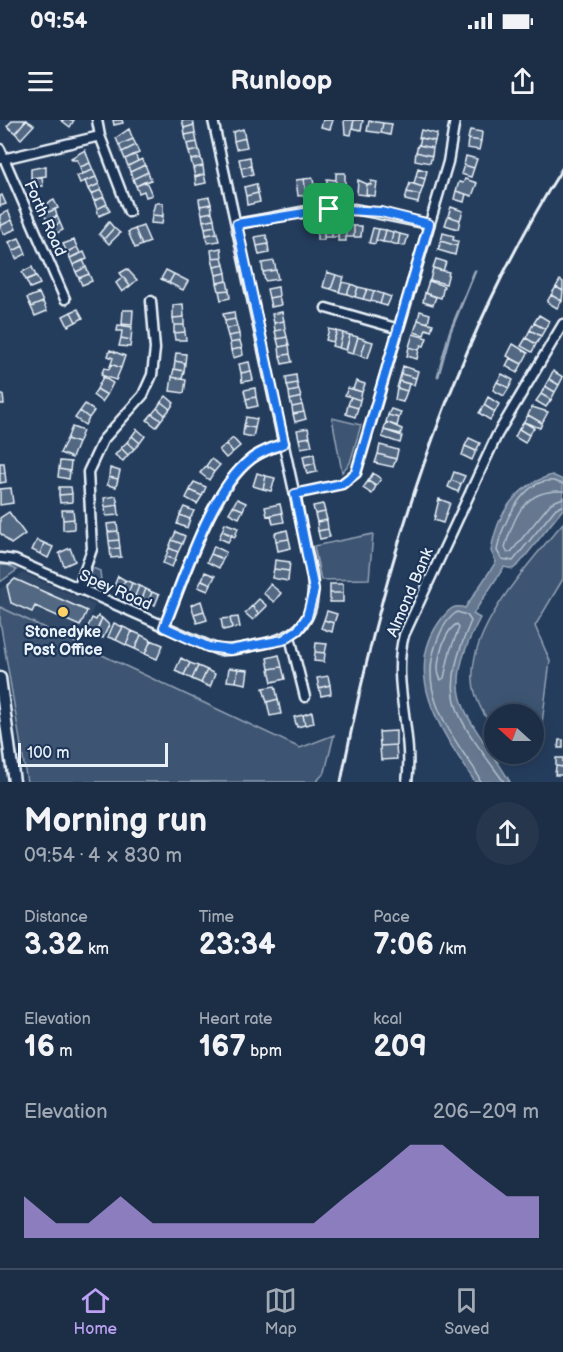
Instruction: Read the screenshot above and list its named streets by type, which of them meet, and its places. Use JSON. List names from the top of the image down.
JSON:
{
  "streets": {
    "street": ["Forth Road", "Spey Road", "Almond Bank"]
  },
  "places": ["Stonedyke Post Office"],
  "scale_bar": "100 m",
  "north": "left",
  "page": {
    "status": "09:54",
    "header": "Runloop",
    "scale": "100 m",
    "heading": ["Morning run", "09:54 · 4 × 830 m"],
    "stats": [
      ["Distance", "3.32 km"],
      ["Time", "23:34"],
      ["Pace", "7:06 /km"],
      ["Elevation", "16 m"],
      ["Heart rate", "167 bpm"],
      ["kcal", "209"]
    ],
    "chart": ["Elevation", "206–209 m"],
    "tabs": ["Home", "Map", "Saved"]
  }
}
